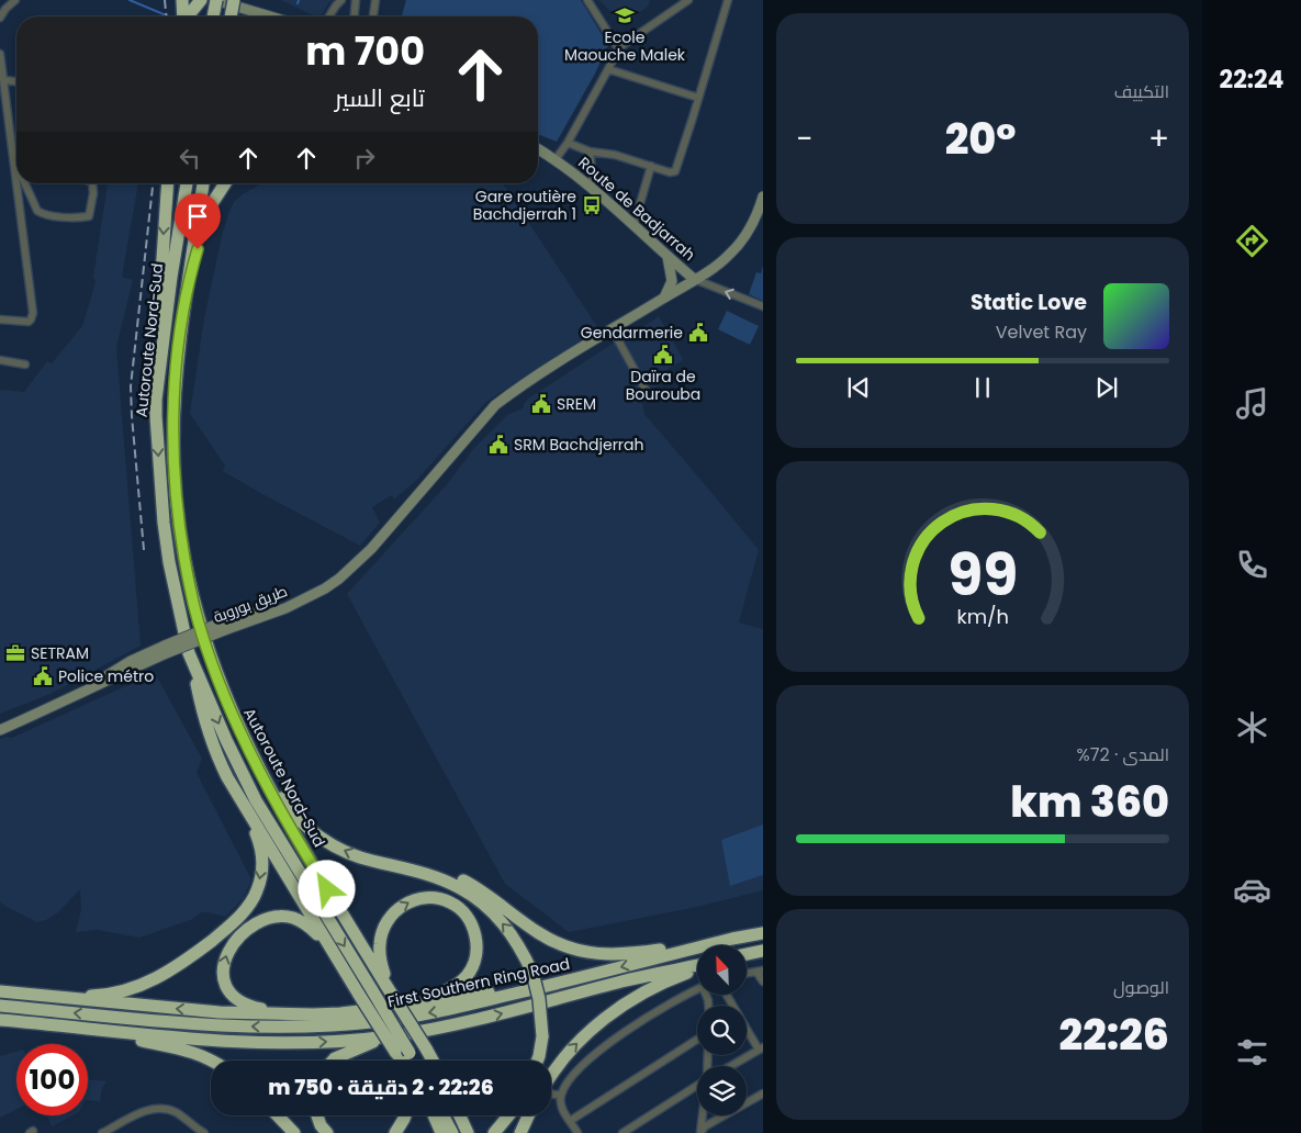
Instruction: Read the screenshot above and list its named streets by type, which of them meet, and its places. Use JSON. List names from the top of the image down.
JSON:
{
  "streets": {
    "highway": ["Autoroute Nord-Sud", "First Southern Ring Road"],
    "main road": ["Route de Badjarrah", "طريق بوروبة"]
  },
  "crossings": [
    ["Route de Badjarrah", "طريق بوروبة"]
  ],
  "places": {
    "school or university": ["Ecole Maouche Malek"],
    "bus stop": ["Gare routière Bachdjerrah 1"],
    "public building": [
      "Gendarmerie",
      "Daïra de Bourouba",
      "SREM",
      "SRM Bachdjerrah",
      "Police métro"
    ],
    "office": ["SETRAM"]
  },
  "north": "top left",
  "page": {
    "tabs": "22:24",
    "tile": [
      "التكييف",
      ["المدى · 72%", "360 km"],
      ["الوصول", "22:26"]
    ],
    "turn": ["700 m", "تابع السير"],
    "heat": ["−", "20°", "+"],
    "song": ["Static Love", "Velvet Ray"],
    "limit": "100",
    "trip": "22:26 · 2 دقيقة · 750 m",
    "gauge": ["99", "km/h"]
  }
}
